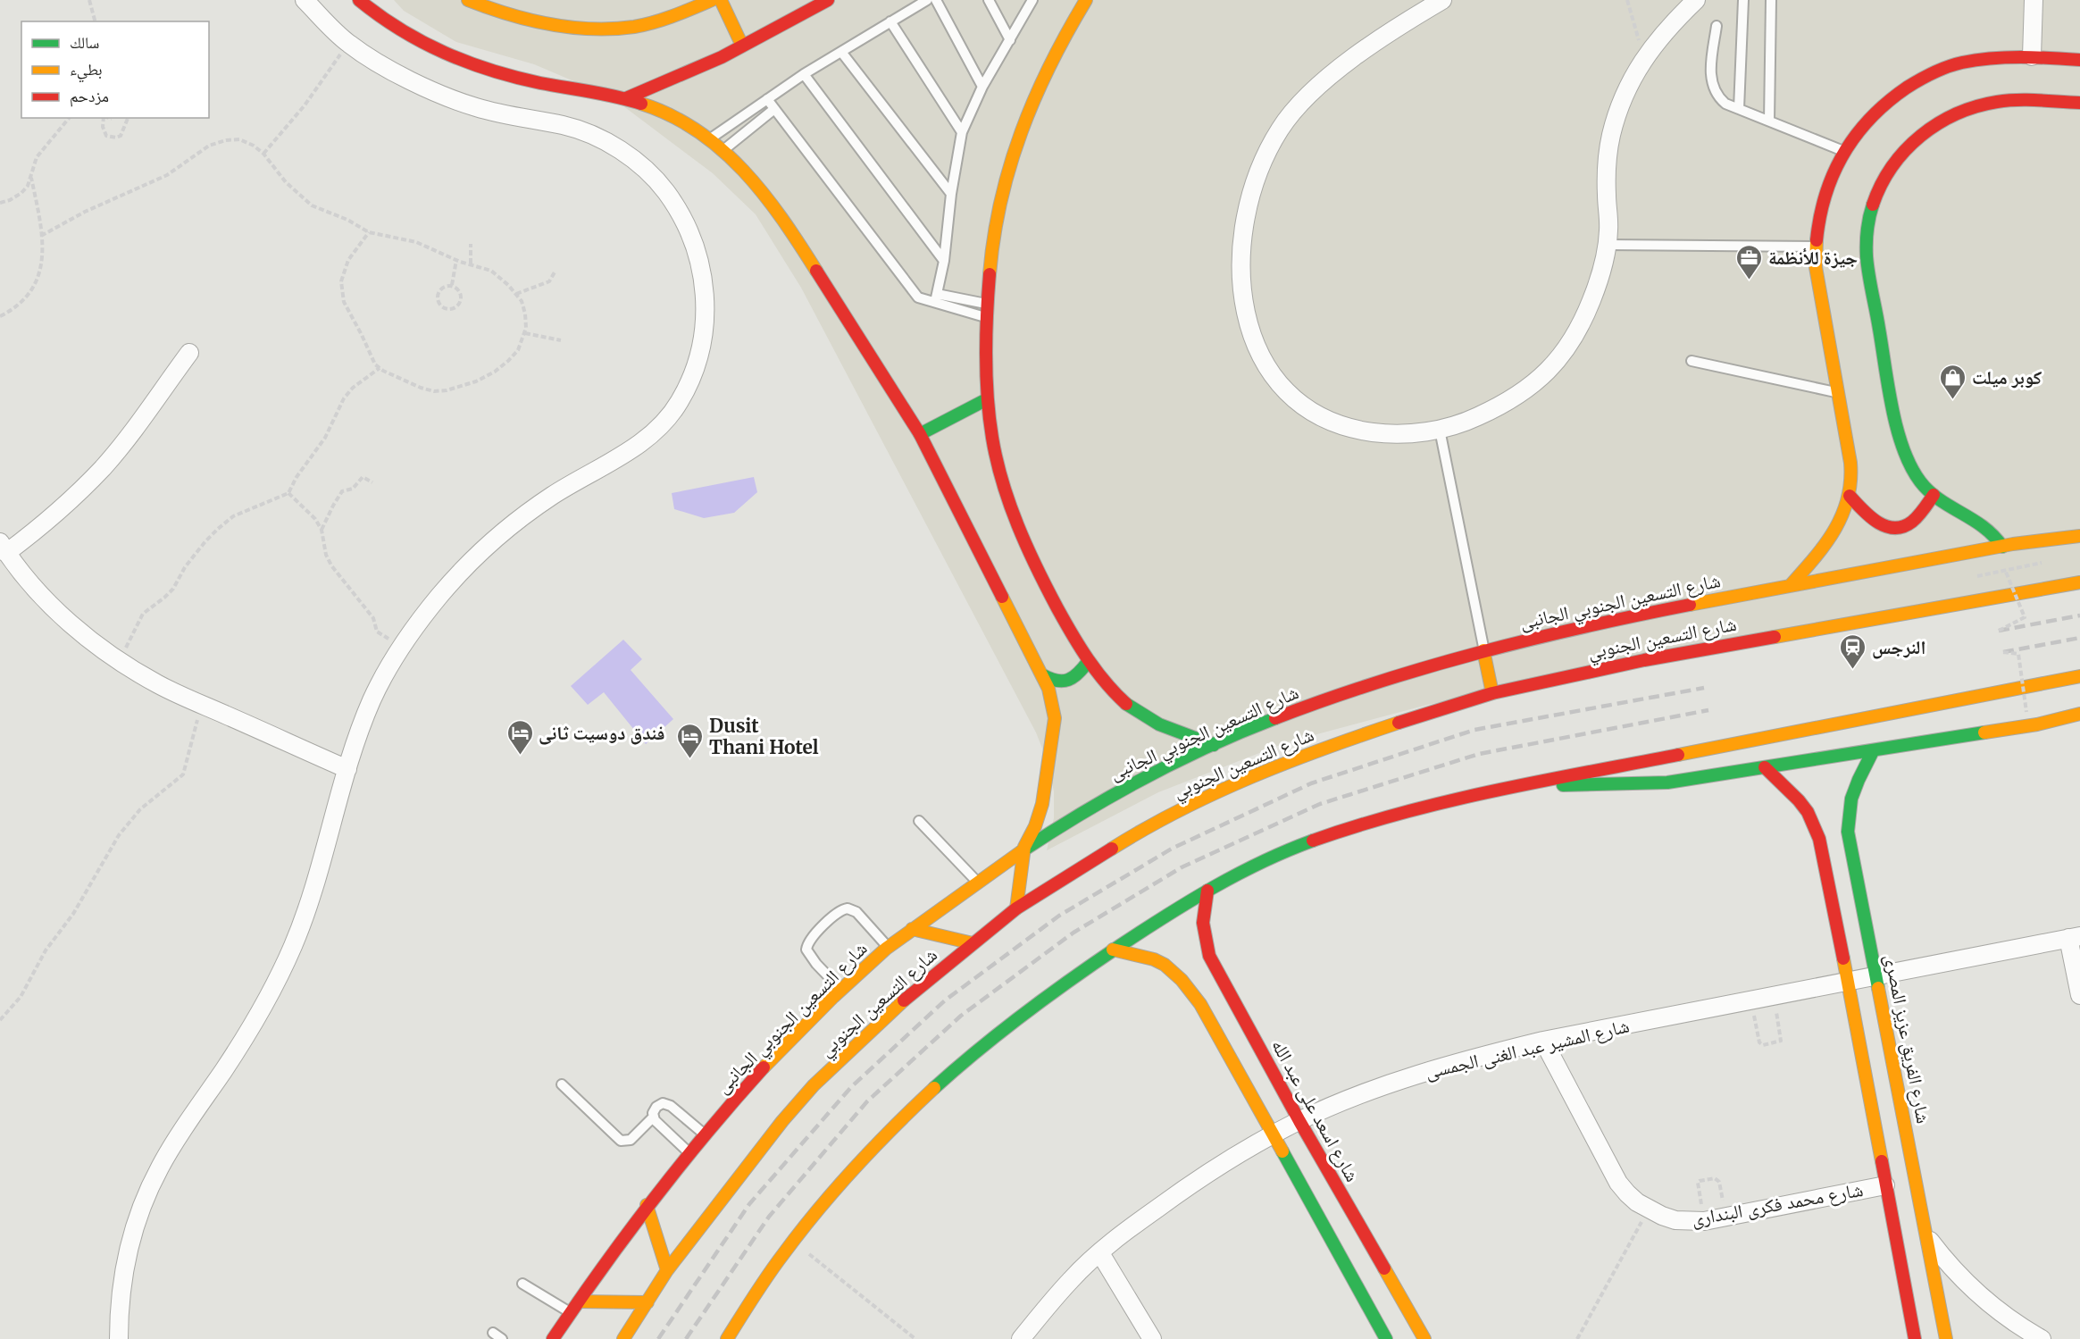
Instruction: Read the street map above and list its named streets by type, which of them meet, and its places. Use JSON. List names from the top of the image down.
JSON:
{
  "streets": {
    "street": [
      "شارع التسعين الجنوبي الجانبى",
      "شارع التسعين الجنوبي",
      "شارع الفريق عزيز المصرى",
      "شارع المشير عبد الغنى الجمسى",
      "شارع اسعد على عبد الله",
      "شارع محمد فكرى البندارى"
    ]
  },
  "crossings": [
    ["شارع الفريق عزيز المصرى", "شارع المشير عبد الغنى الجمسى"],
    ["شارع المشير عبد الغنى الجمسى", "شارع اسعد على عبد الله"],
    ["شارع المشير عبد الغنى الجمسى", "شارع محمد فكرى البندارى"]
  ],
  "places": {
    "office": ["جيزة للأنظمة"],
    "shop": ["كوبر ميلت"],
    "station": ["النرجس"],
    "hotel": ["فندق دوسيت ثانى", "Dusit Thani Hotel"]
  },
  "legend": ["سالك", "بطيء", "مزدحم"]
}
